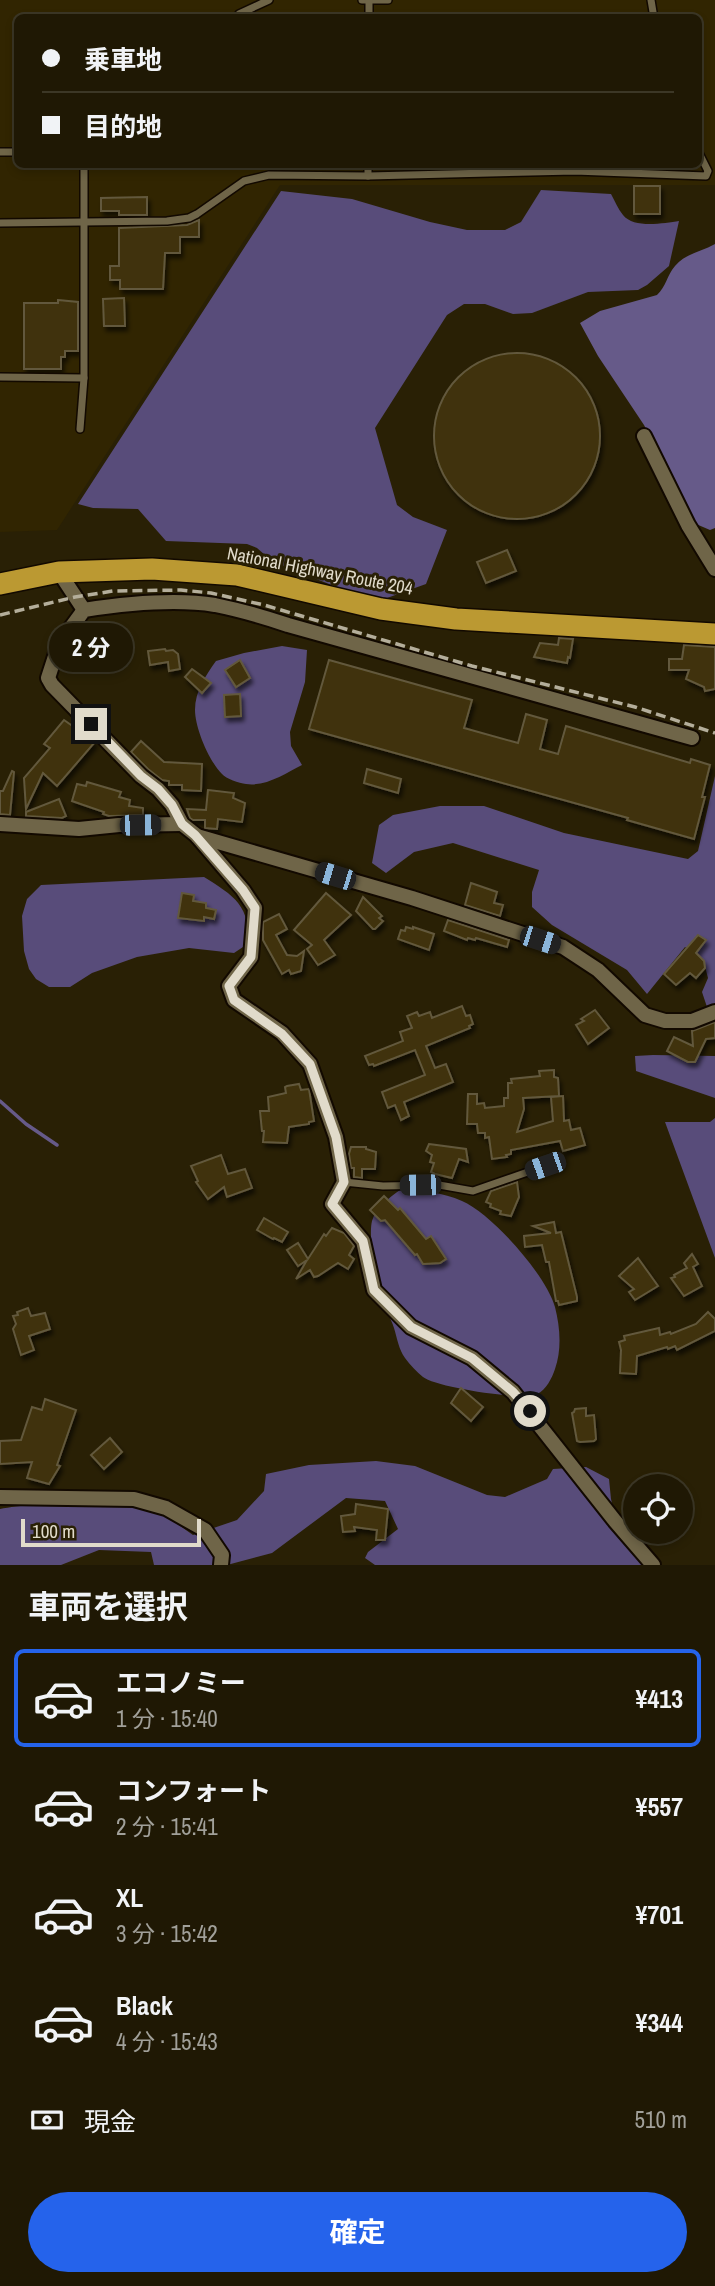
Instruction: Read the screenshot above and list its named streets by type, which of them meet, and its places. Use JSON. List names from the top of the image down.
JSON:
{
  "streets": {
    "highway": ["National Highway Route 204"]
  },
  "scale_bar": "100 m",
  "page": {
    "banner": ["乗車地", "目的地"],
    "bubble": "2 分",
    "scale": "100 m",
    "heading": "車両を選択",
    "list": [
      {
        "name": "エコノミー",
        "note": "1 分 · 15:40",
        "value": "¥413"
      },
      {
        "name": "コンフォート",
        "note": "2 分 · 15:41",
        "value": "¥557"
      },
      {
        "name": "XL",
        "note": "3 分 · 15:42",
        "value": "¥701"
      },
      {
        "name": "Black",
        "note": "4 分 · 15:43",
        "value": "¥344"
      }
    ],
    "pay": ["現金", "510 m"],
    "buttons": "確定"
  }
}
